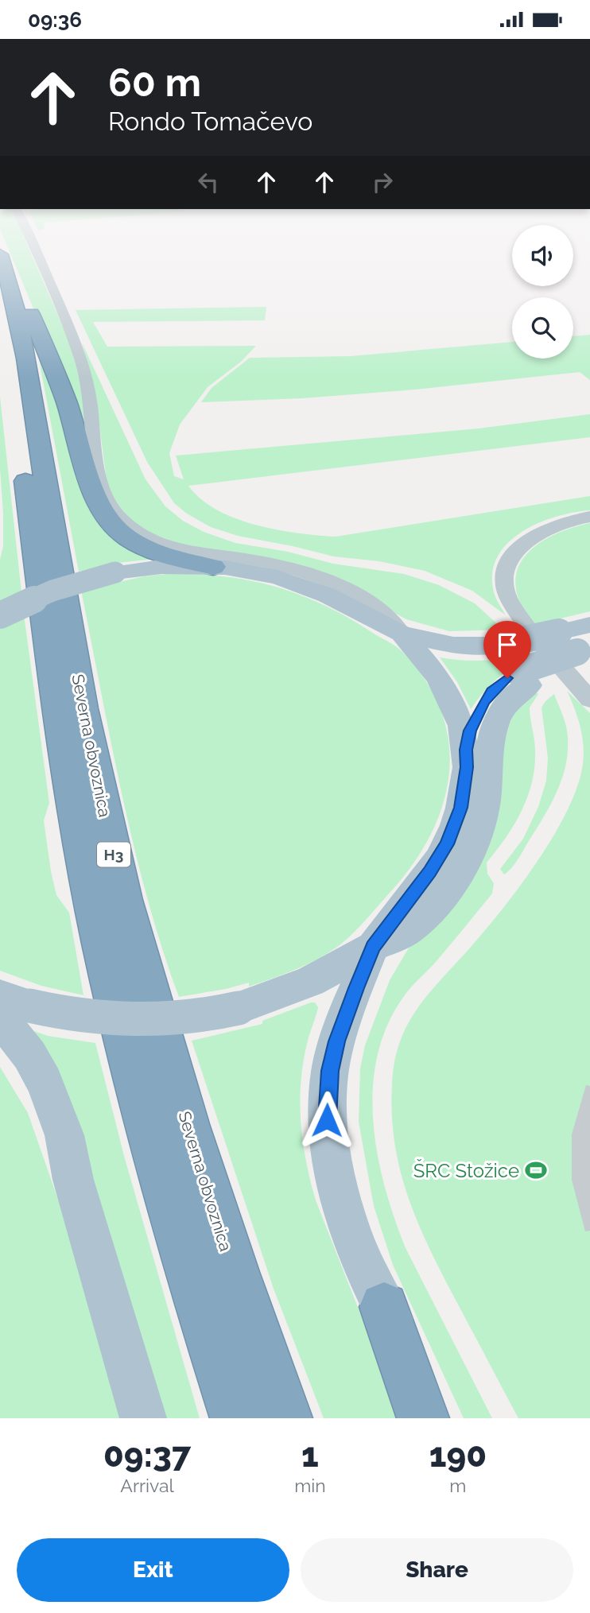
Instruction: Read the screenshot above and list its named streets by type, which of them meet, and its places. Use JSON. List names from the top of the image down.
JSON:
{
  "streets": {
    "highway": ["Severna obvoznica", "H3"]
  },
  "places": {
    "sports": ["ŠRC Stožice"]
  },
  "page": {
    "status": "09:36",
    "turn": ["60 m", "Rondo Tomačevo"],
    "eta": [
      "09:37",
      "Arrival",
      "1",
      "min",
      "190",
      "m"
    ],
    "buttons": ["Exit", "Share"]
  }
}
